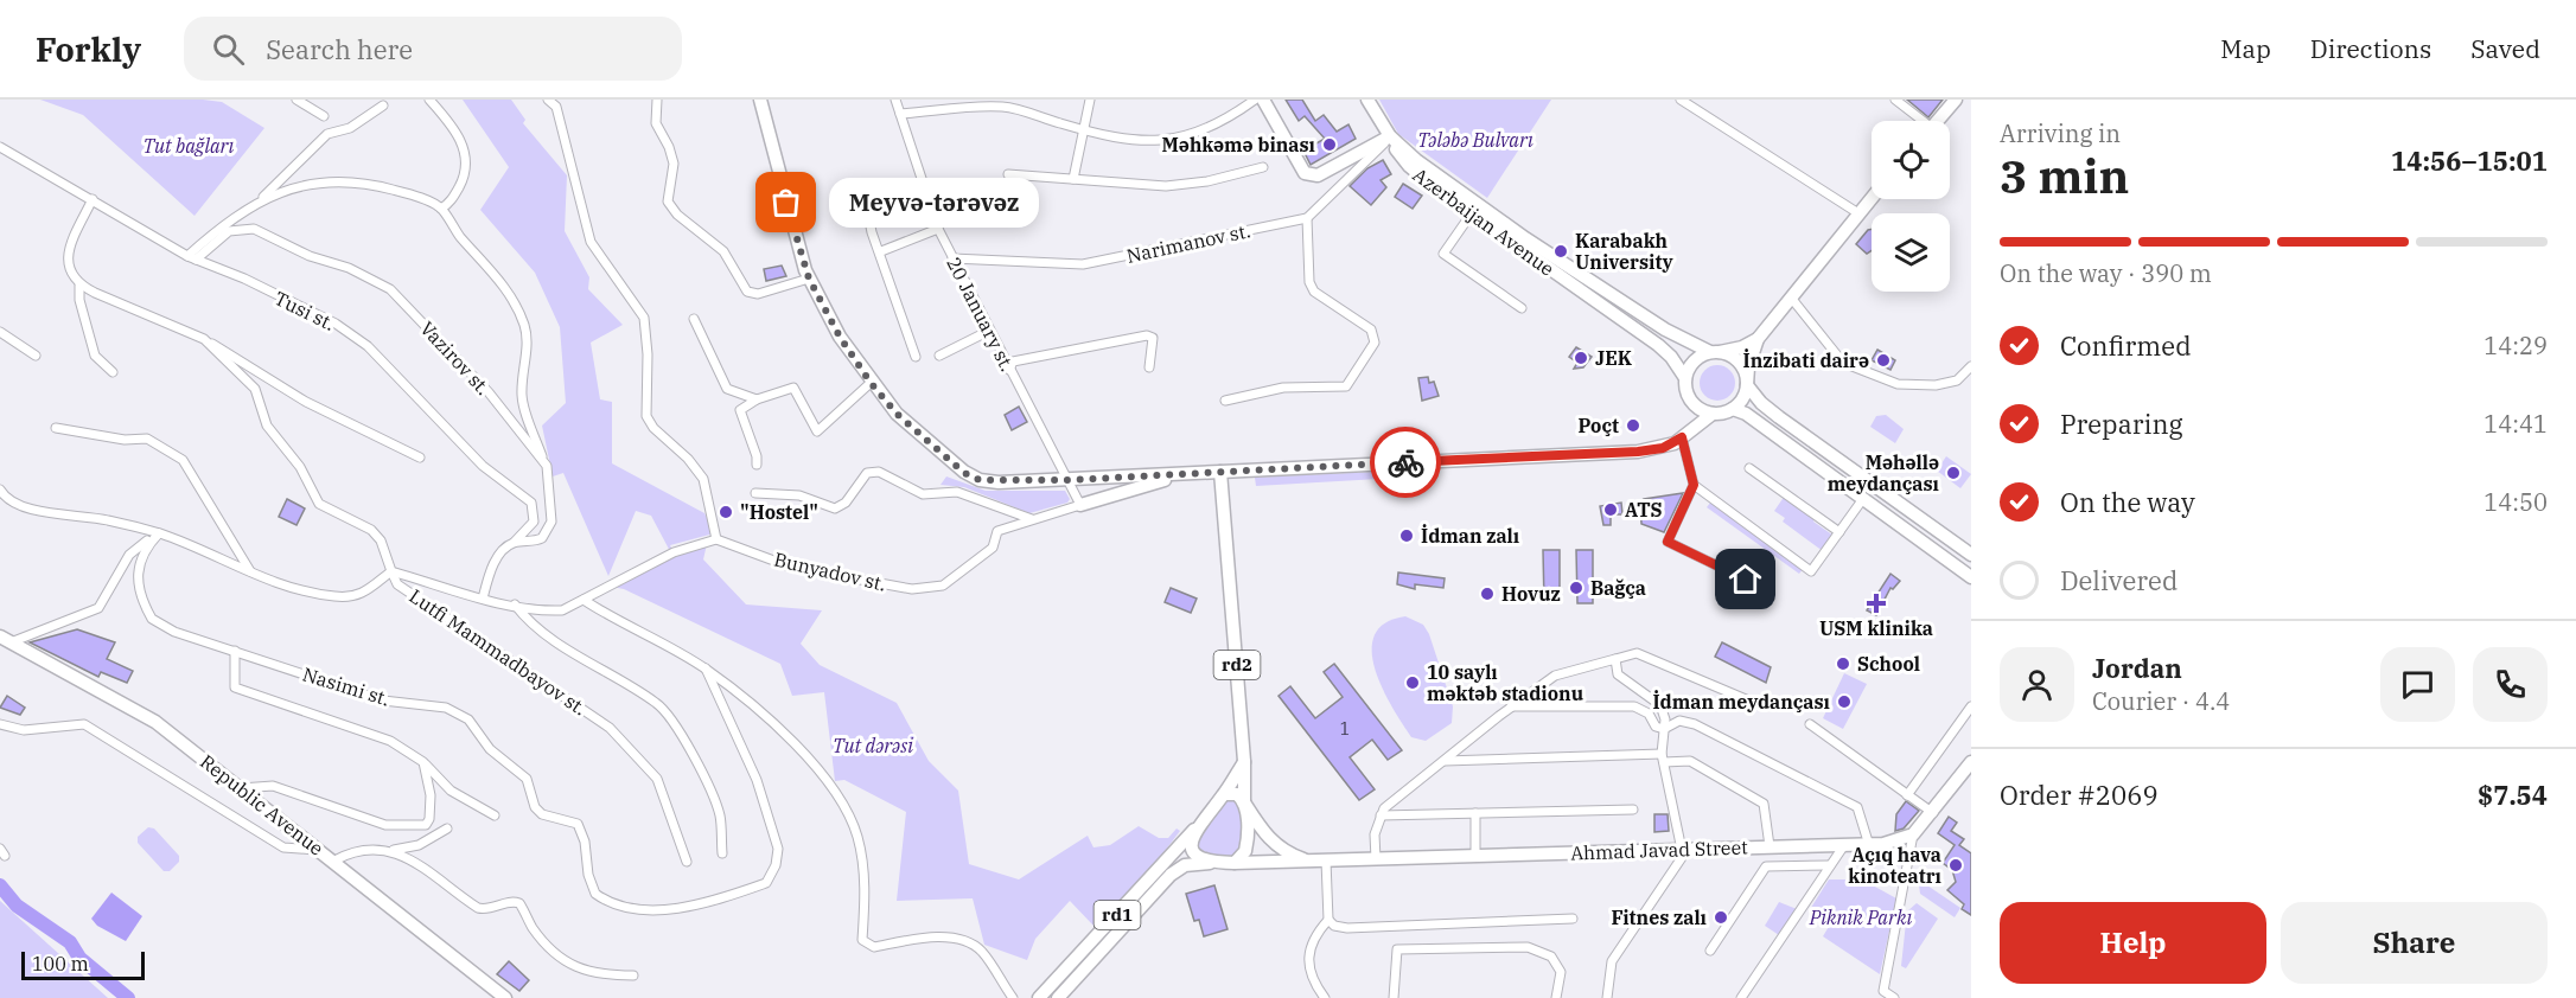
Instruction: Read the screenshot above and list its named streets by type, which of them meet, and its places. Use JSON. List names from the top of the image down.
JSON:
{
  "streets": {
    "main road": [
      "Azerbaijan Avenue",
      "Bunyadov st.",
      "rd2",
      "Republic Avenue",
      "Ahmad Javad Street",
      "rd1"
    ],
    "street": [
      "Narimanov st.",
      "Tusi st.",
      "20 January st.",
      "Vazirov st.",
      "Lutfi Mammadbayov st.",
      "Nasimi st."
    ]
  },
  "crossings": [
    ["Narimanov st.", "20 January st."],
    ["Tusi st.", "Vazirov st."],
    ["20 January st.", "Bunyadov st."],
    ["Lutfi Mammadbayov st.", "Nasimi st."],
    ["Ahmad Javad Street", "rd1"]
  ],
  "parks": [
    "Tələbə Bulvarı",
    "Tut bağları",
    "Tut dərəsi",
    "Piknik Parkı"
  ],
  "places": {
    "other": [
      "Məhkəmə binası",
      "Meyvə-tərəvəz",
      "Karabakh University",
      "JEK",
      "İnzibati dairə",
      "Poçt",
      "Məhəllə meydançası",
      "ATS",
      "\"Hostel\"",
      "İdman zalı",
      "Bağça",
      "Hovuz",
      "School",
      "10 saylı məktəb stadionu",
      "İdman meydançası",
      "Açıq hava kinoteatrı",
      "Fitnes zalı"
    ],
    "health": ["USM klinika"]
  },
  "house_numbers": ["1"],
  "scale_bar": "100 m",
  "page": {
    "header": "Forkly",
    "search": "Search here",
    "nav": ["Map", "Directions", "Saved"],
    "heading": ["3 min", "Arriving in", "14:56–15:01"],
    "panel": [
      "Jordan",
      "Courier · 4.4",
      "Order #2069",
      "$7.54"
    ],
    "bubble": "Meyvə-tərəvəz",
    "bar": "On the way · 390 m",
    "list": [
      ["Confirmed", "14:29"],
      ["Preparing", "14:41"],
      ["On the way", "14:50"],
      "Delivered"
    ],
    "buttons": ["Help", "Share"],
    "scale": "100 m"
  }
}
